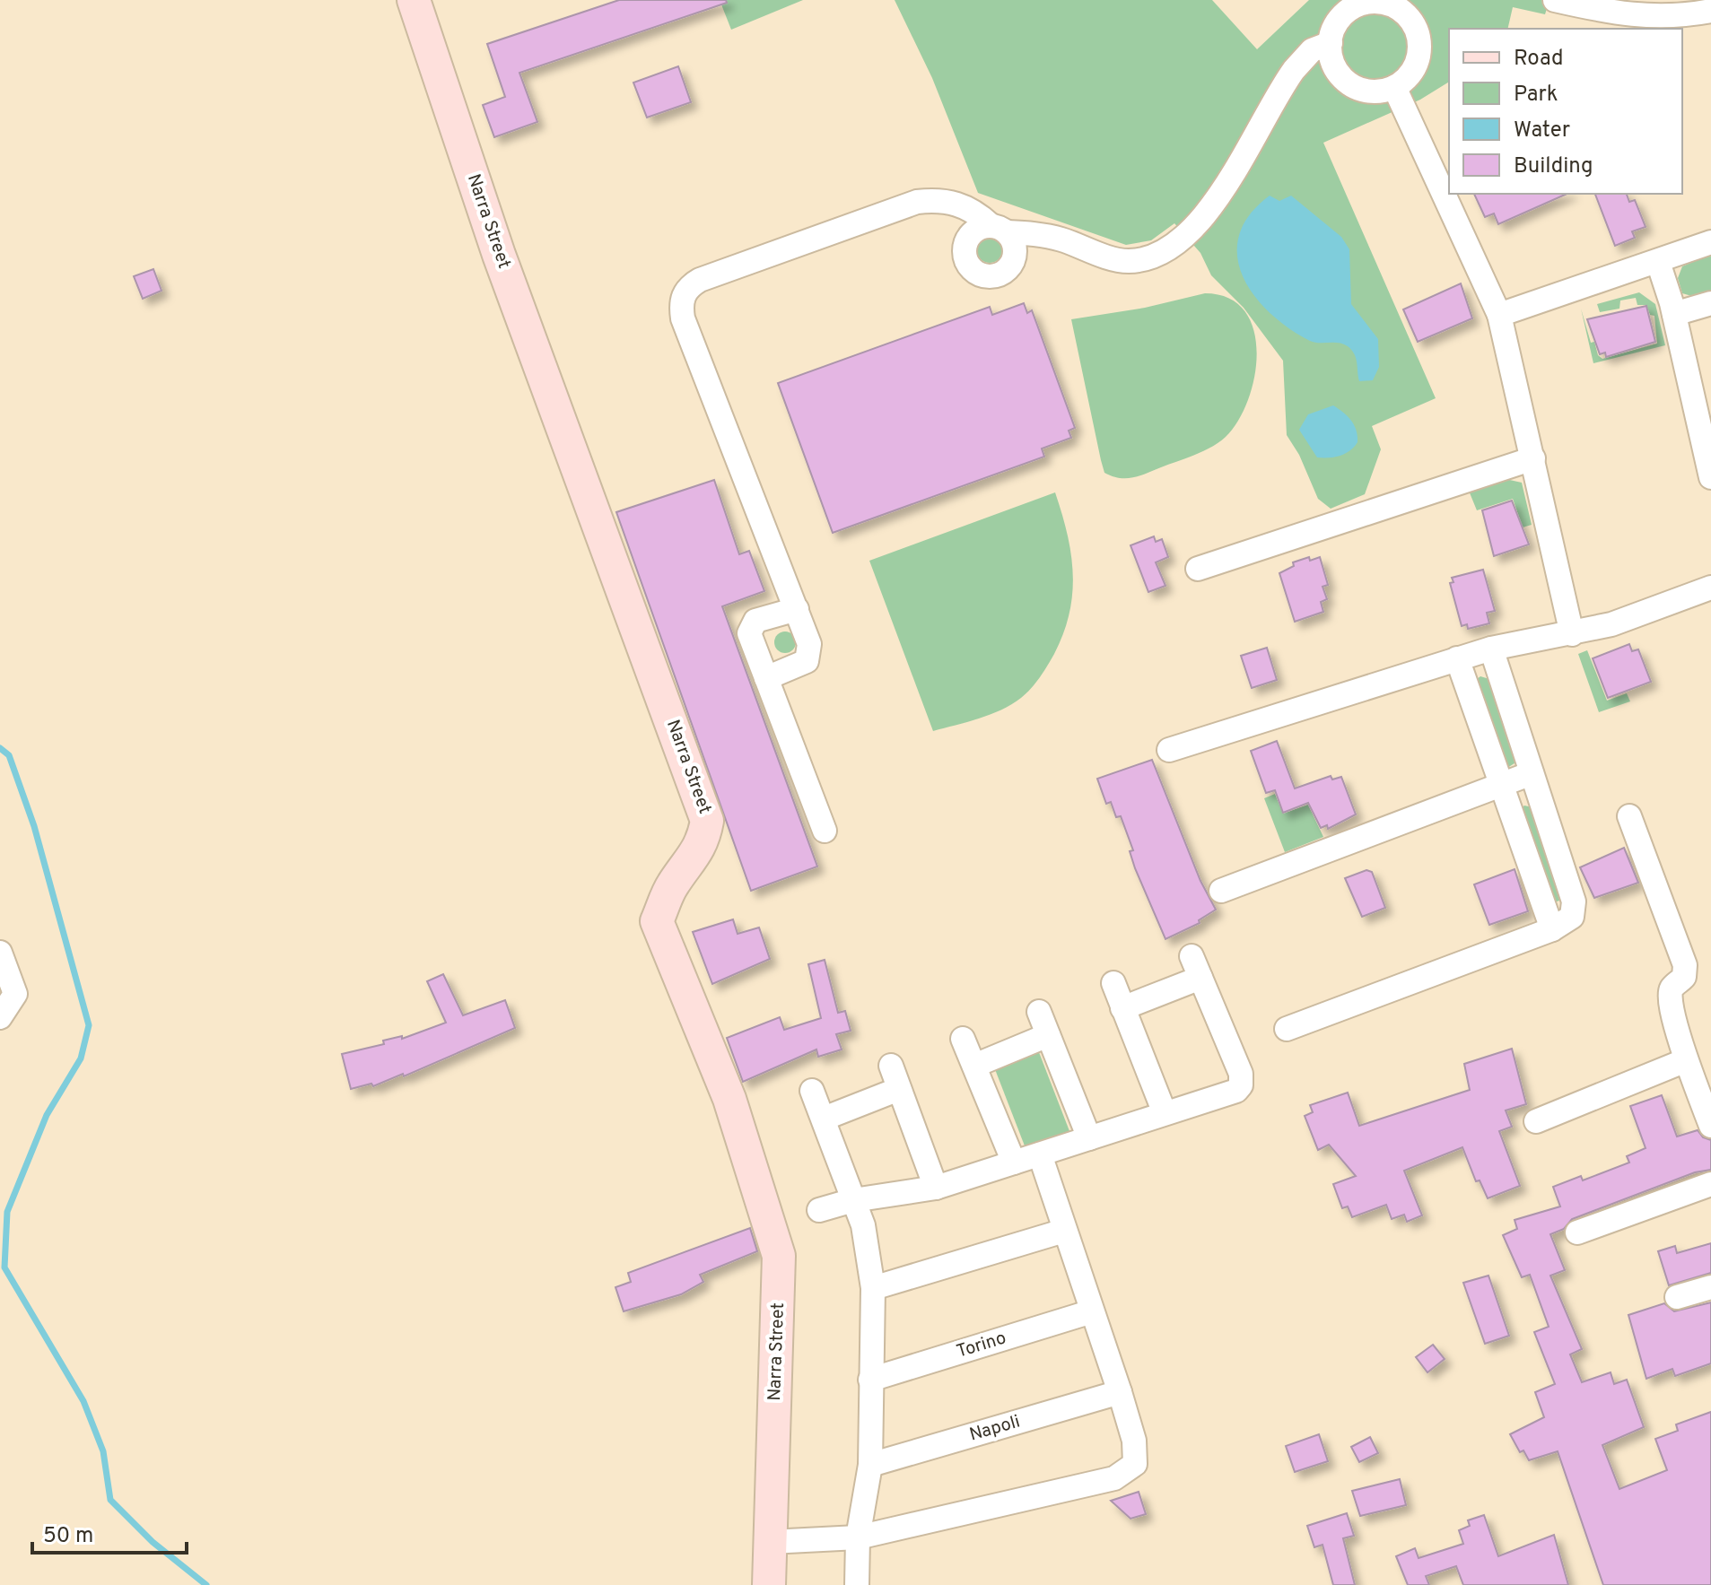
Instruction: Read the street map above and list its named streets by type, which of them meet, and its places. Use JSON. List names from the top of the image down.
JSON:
{
  "streets": {
    "street": ["Narra Street", "Torino", "Napoli"]
  },
  "legend": [
    "Road",
    "Park",
    "Water",
    "Building"
  ],
  "scale_bar": "50 m"
}
